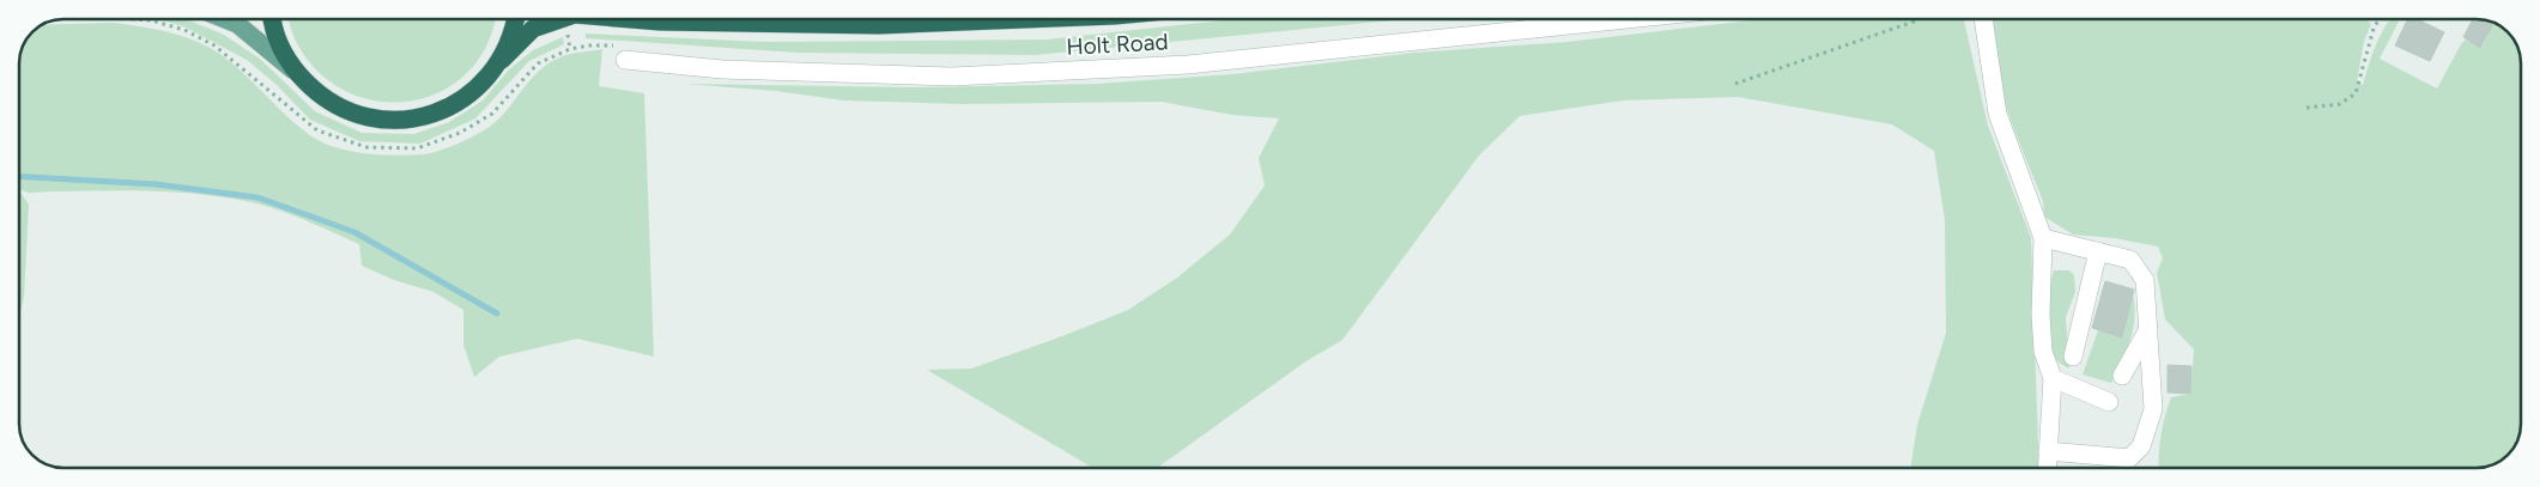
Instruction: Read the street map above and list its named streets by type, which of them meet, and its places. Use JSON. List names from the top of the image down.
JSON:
{
  "streets": {
    "lane": ["Holt Road"]
  }
}
